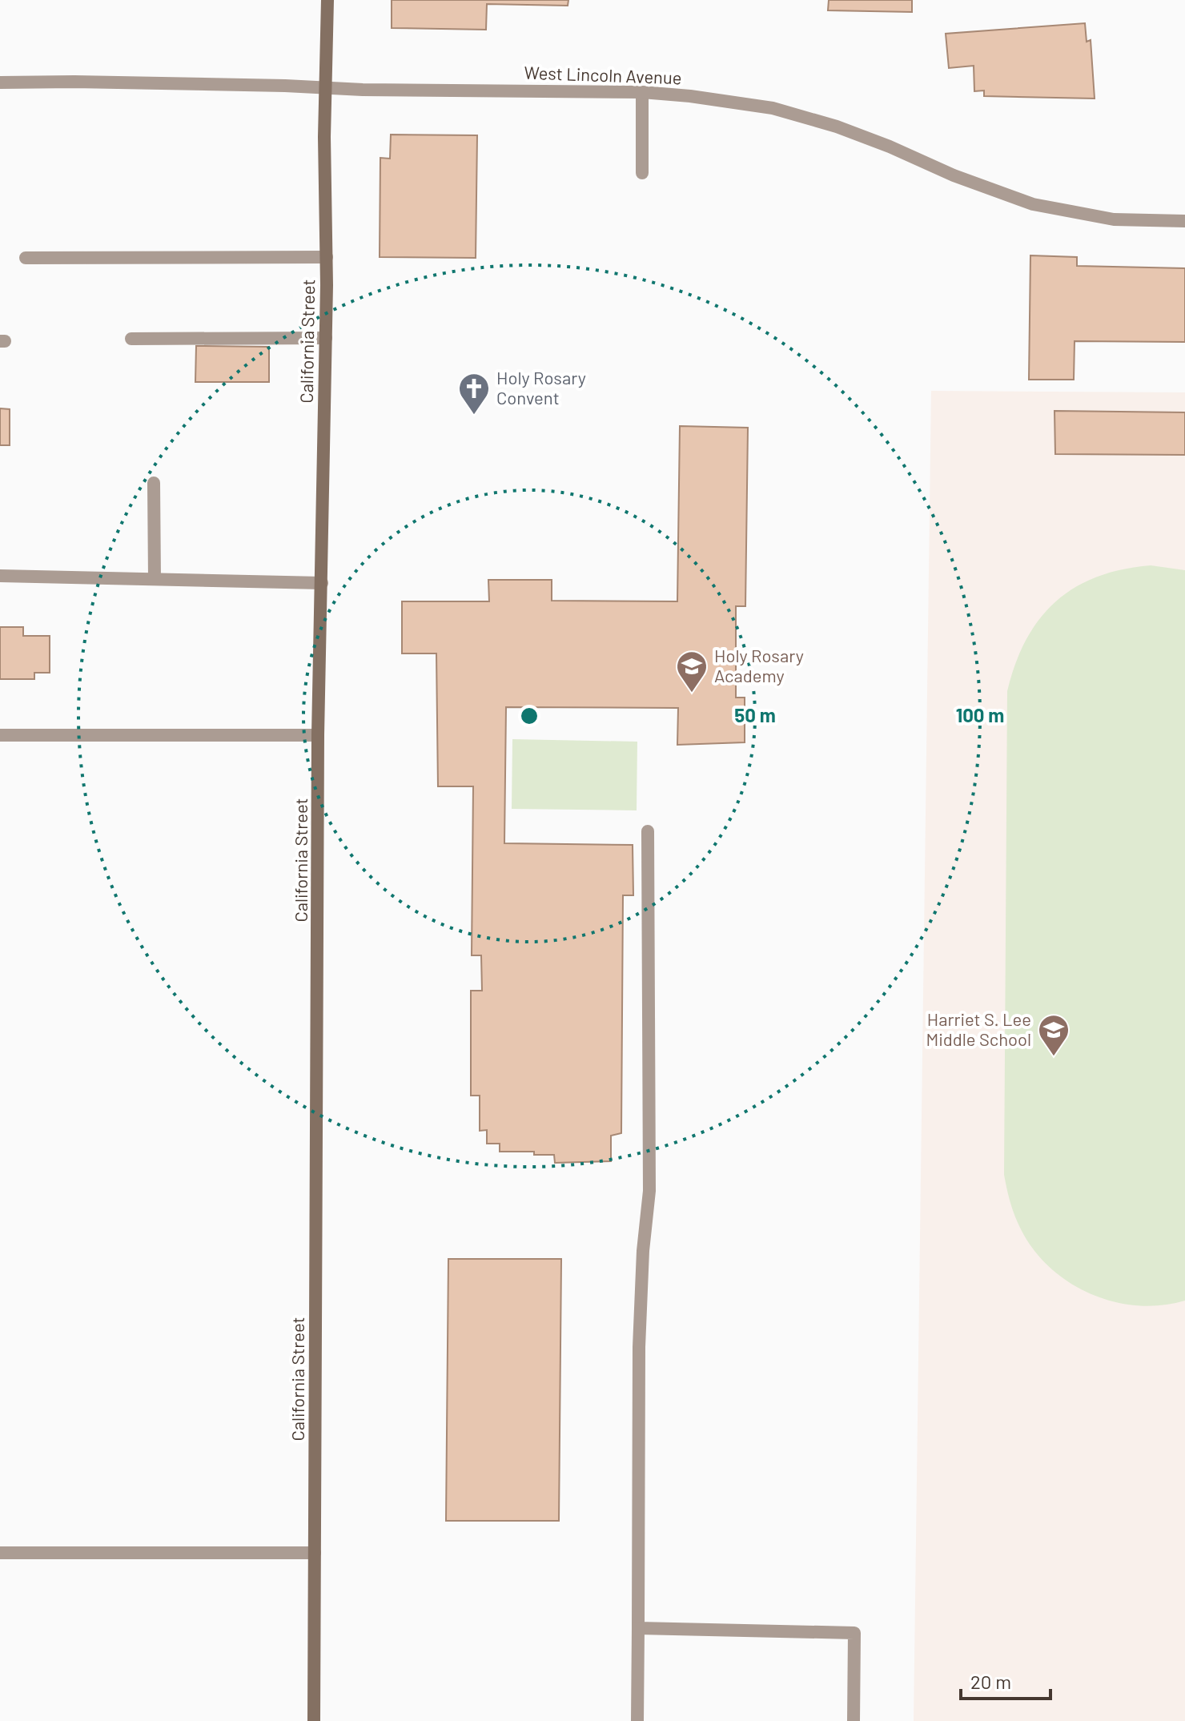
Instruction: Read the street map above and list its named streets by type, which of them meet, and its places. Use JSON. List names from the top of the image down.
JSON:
{
  "streets": {
    "street": ["West Lincoln Avenue", "California Street"]
  },
  "crossings": [
    ["West Lincoln Avenue", "California Street"]
  ],
  "places": {
    "church": ["Holy Rosary Convent"],
    "school or university": ["Holy Rosary Academy", "Harriet S. Lee Middle School"]
  },
  "scale_bar": "20 m",
  "rings": ["50 m", "100 m"]
}
